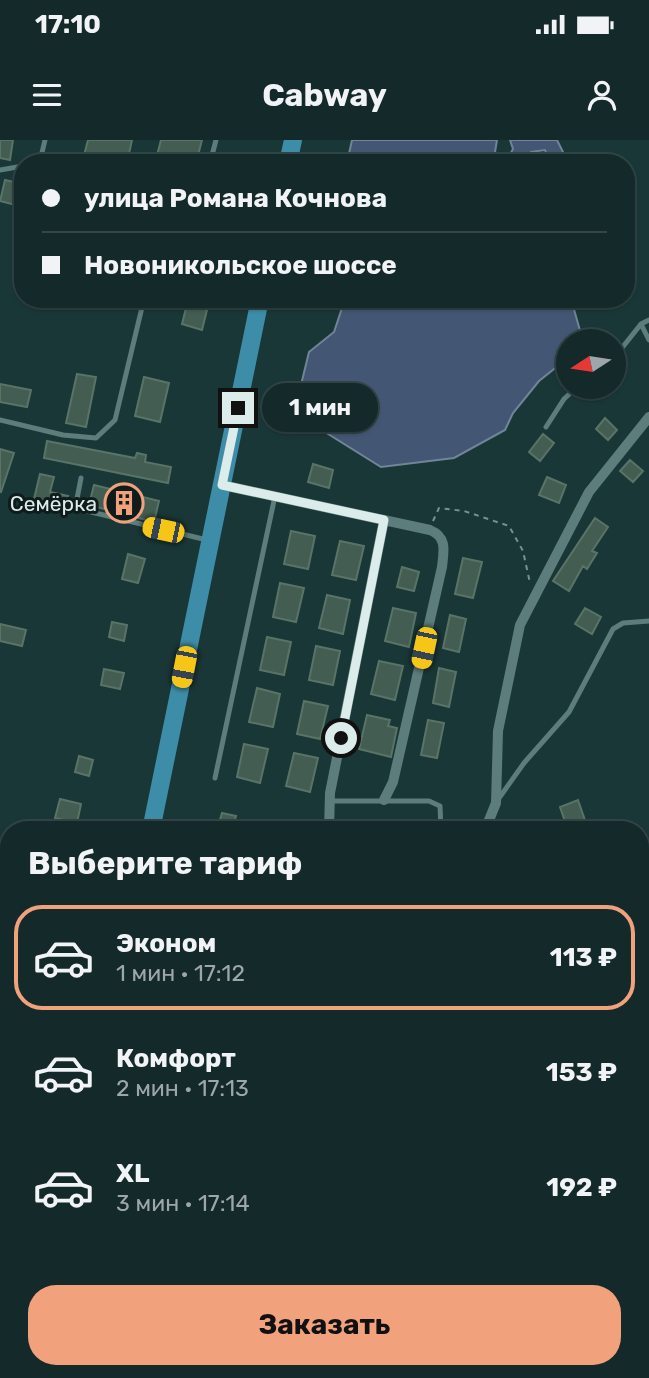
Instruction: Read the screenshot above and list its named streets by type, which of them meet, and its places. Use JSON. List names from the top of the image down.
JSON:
{
  "places": {
    "building": ["Семёрка"]
  },
  "north": "left",
  "page": {
    "status": "17:10",
    "header": "Cabway",
    "banner": ["улица Романа Кочнова", "Новоникольское шоссе"],
    "bubble": "1 мин",
    "heading": "Выберите тариф",
    "list": [
      {
        "name": "Эконом",
        "note": "1 мин · 17:12",
        "value": "113 ₽"
      },
      {
        "name": "Комфорт",
        "note": "2 мин · 17:13",
        "value": "153 ₽"
      },
      {
        "name": "XL",
        "note": "3 мин · 17:14",
        "value": "192 ₽"
      }
    ],
    "buttons": "Заказать"
  }
}
